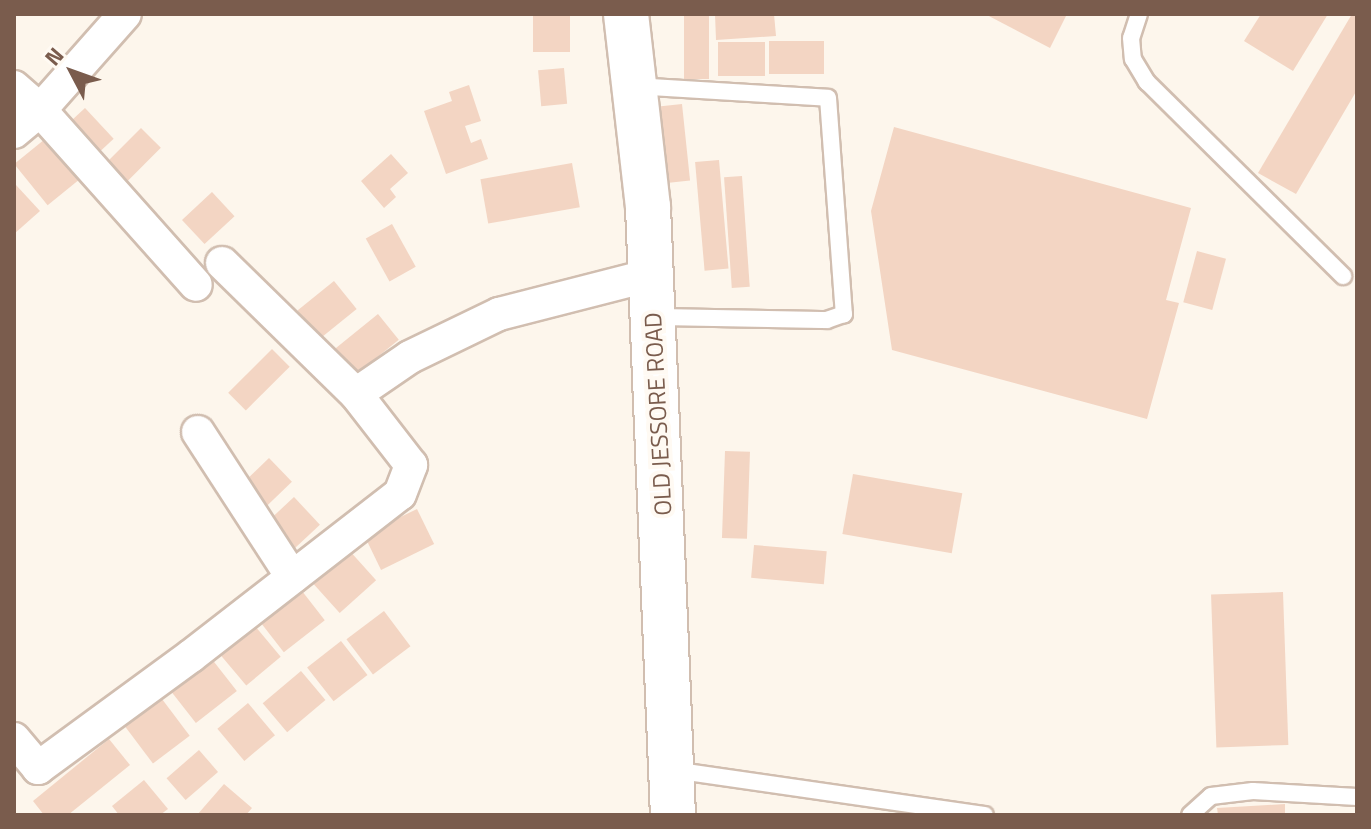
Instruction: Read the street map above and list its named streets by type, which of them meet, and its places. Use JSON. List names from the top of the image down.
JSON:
{
  "streets": {
    "street": ["OLD JESSORE ROAD"]
  },
  "north": "top left"
}
